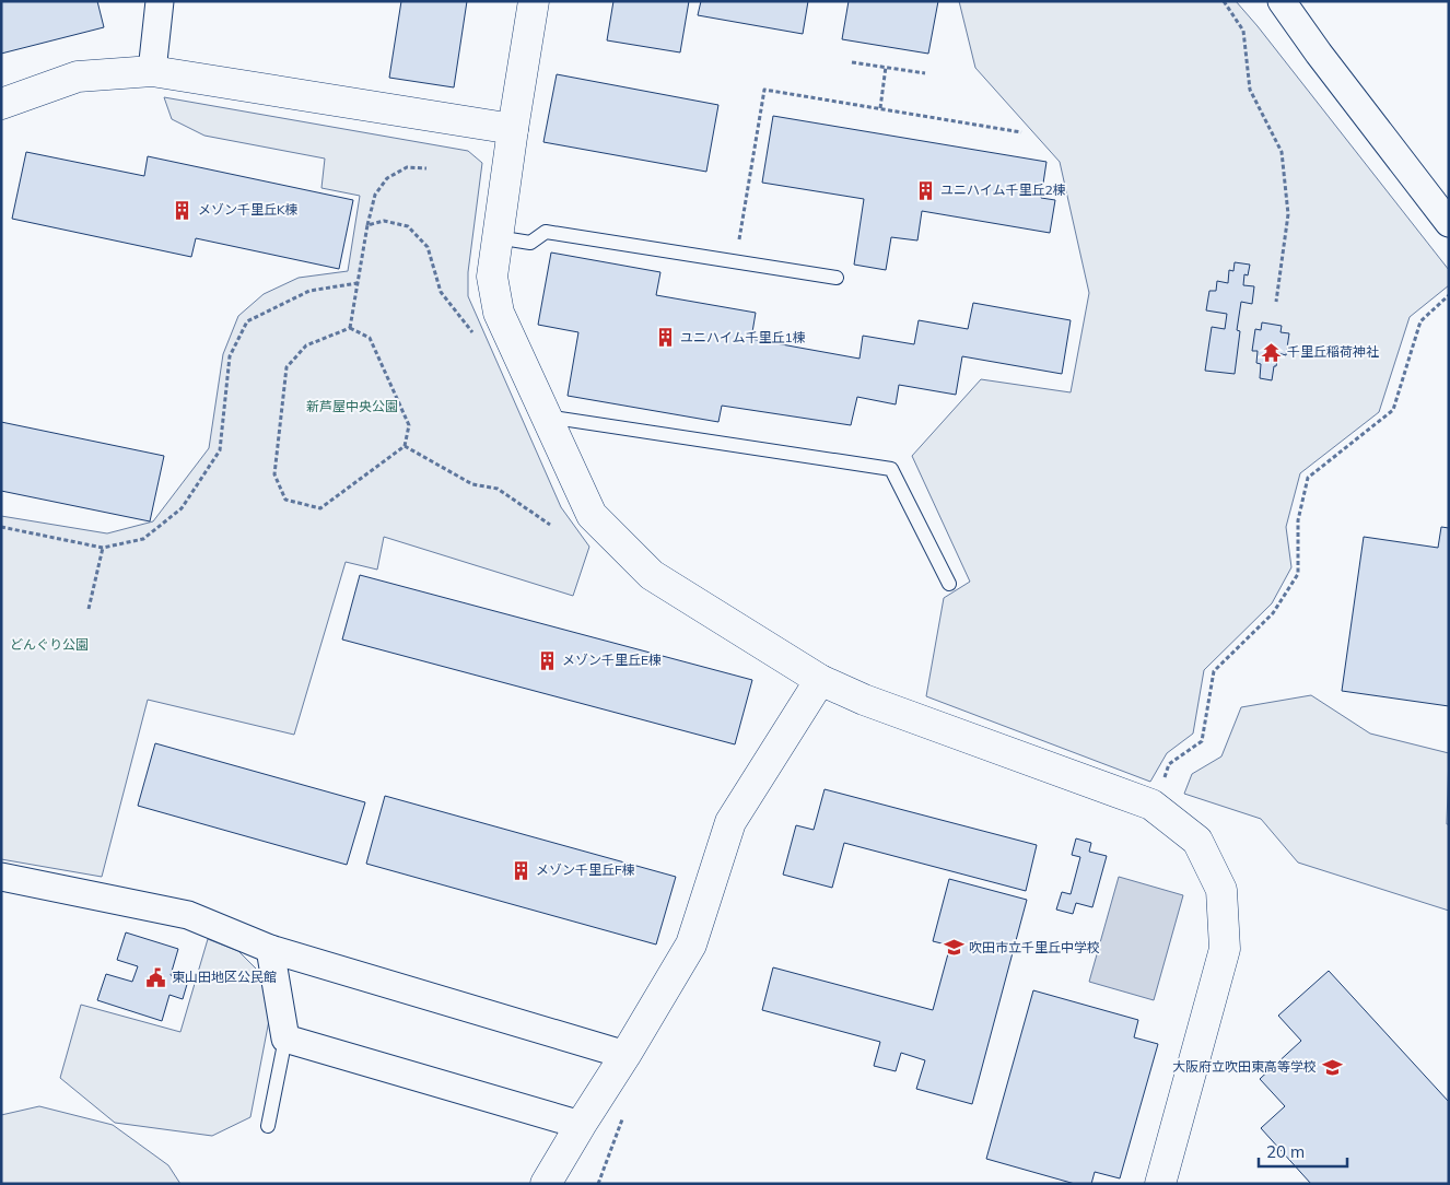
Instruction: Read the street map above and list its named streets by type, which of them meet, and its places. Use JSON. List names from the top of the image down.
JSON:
{
  "parks": ["新芦屋中央公園", "どんぐり公園"],
  "places": {
    "building": [
      "ユニハイム千里丘2棟",
      "メゾン千里丘K棟",
      "ユニハイム千里丘1棟",
      "メゾン千里丘E棟",
      "メゾン千里丘F棟"
    ],
    "temple": ["千里丘稲荷神社"],
    "school or university": ["吹田市立千里丘中学校", "大阪府立吹田東高等学校"],
    "public building": ["東山田地区公民館"]
  },
  "scale_bar": "20 m"
}
